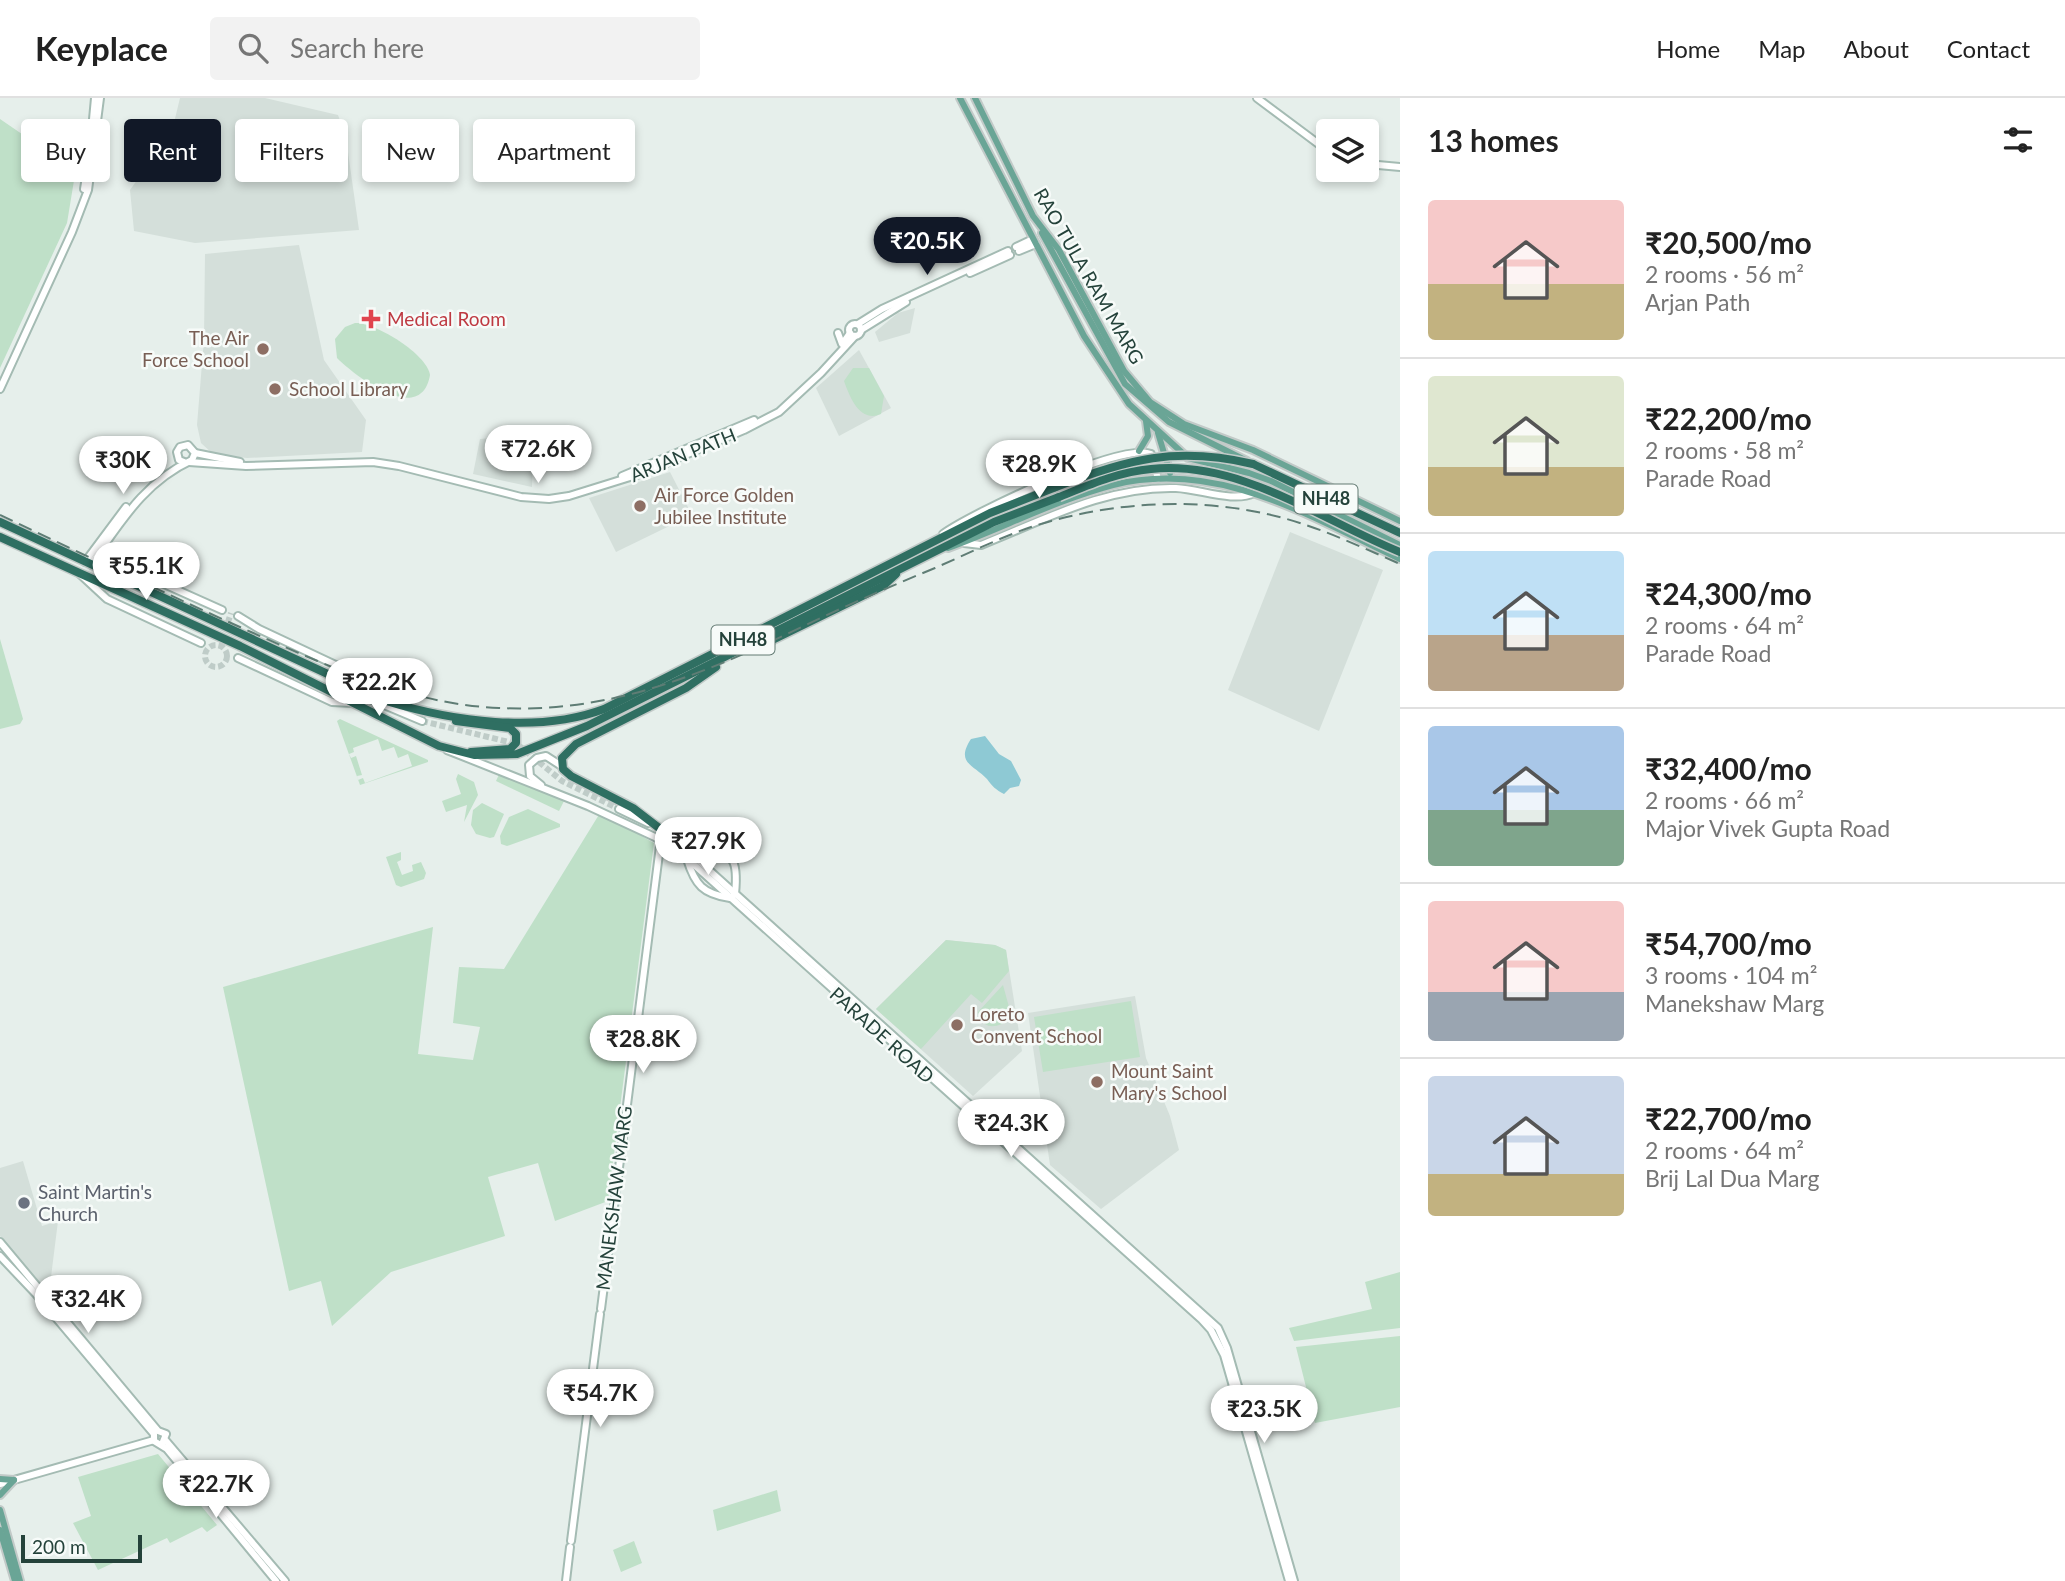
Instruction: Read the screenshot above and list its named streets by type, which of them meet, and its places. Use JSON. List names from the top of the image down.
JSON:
{
  "streets": {
    "highway": ["NH48"],
    "main road": ["RAO TULA RAM MARG"],
    "street": ["ARJAN PATH", "PARADE ROAD", "MANEKSHAW MARG"]
  },
  "crossings": [
    ["NH48", "PARADE ROAD"],
    ["PARADE ROAD", "MANEKSHAW MARG"]
  ],
  "places": {
    "health": ["Medical Room"],
    "other": [
      "The Air Force School",
      "School Library",
      "Air Force Golden Jubilee Institute",
      "Loreto Convent School",
      "Mount Saint Mary's School",
      "Saint Martin's Church"
    ]
  },
  "scale_bar": "200 m",
  "page": {
    "header": "Keyplace",
    "search": "Search here",
    "nav": [
      "Home",
      "Map",
      "About",
      "Contact"
    ],
    "heading": "13 homes",
    "chip": [
      "Buy",
      "Rent",
      "Filters",
      "New",
      "Apartment"
    ],
    "list": [
      {
        "name": "₹20,500/mo",
        "note": "2 rooms · 56 m² · Arjan Path"
      },
      {
        "name": "₹22,200/mo",
        "note": "2 rooms · 58 m² · Parade Road"
      },
      {
        "name": "₹24,300/mo",
        "note": "2 rooms · 64 m² · Parade Road"
      },
      {
        "name": "₹32,400/mo",
        "note": "2 rooms · 66 m² · Major Vivek Gupta Road"
      },
      {
        "name": "₹54,700/mo",
        "note": "3 rooms · 104 m² · Manekshaw Marg"
      },
      {
        "name": "₹22,700/mo",
        "note": "2 rooms · 64 m² · Brij Lal Dua Marg"
      }
    ],
    "price": [
      "₹20.5K",
      "₹72.6K",
      "₹30K",
      "₹28.9K",
      "₹55.1K",
      "₹22.2K",
      "₹27.9K",
      "₹28.8K",
      "₹24.3K",
      "₹32.4K",
      "₹54.7K",
      "₹23.5K",
      "₹22.7K"
    ],
    "scale": "200 m"
  }
}
